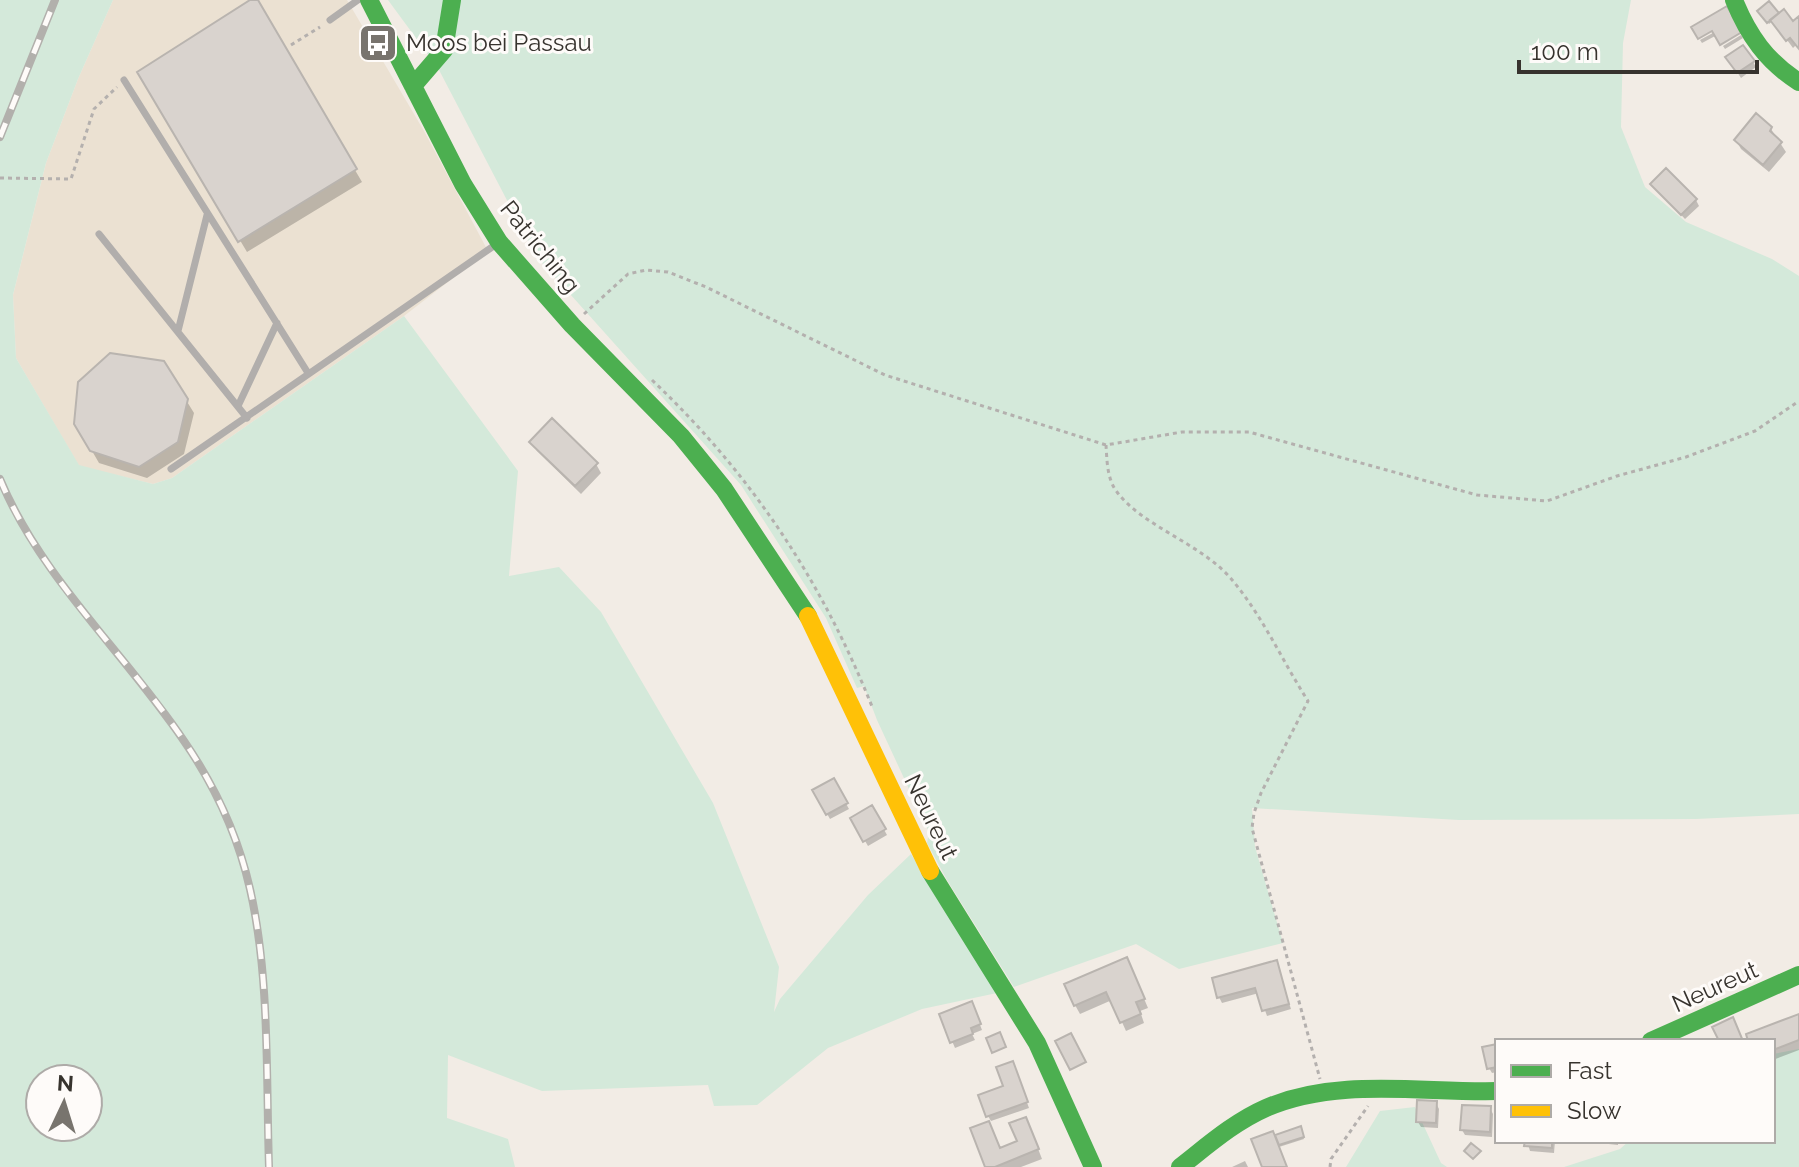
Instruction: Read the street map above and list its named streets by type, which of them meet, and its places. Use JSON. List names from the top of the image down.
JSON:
{
  "streets": {
    "street": ["Patriching", "Neureut"]
  },
  "crossings": [
    ["Patriching", "Neureut"]
  ],
  "places": {
    "bus stop": ["Moos bei Passau"]
  },
  "legend": ["Fast", "Slow"],
  "scale_bar": "100 m",
  "north": "top"
}
